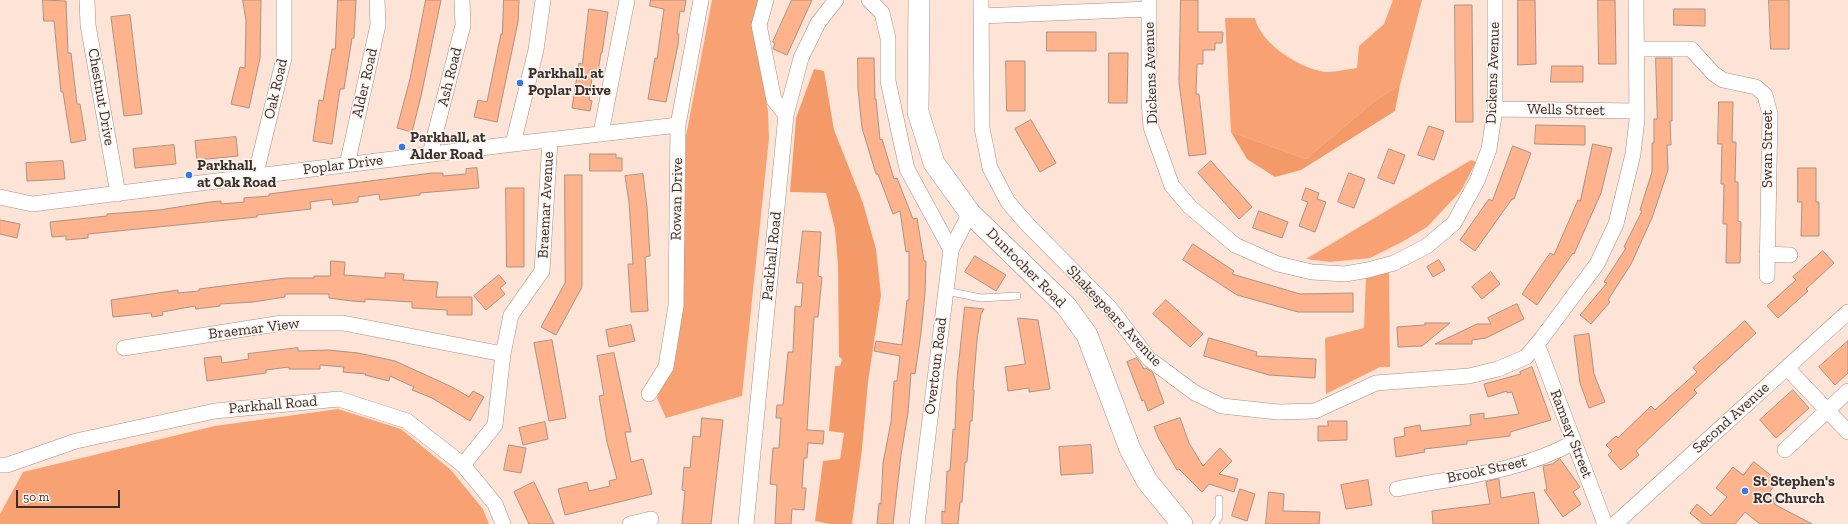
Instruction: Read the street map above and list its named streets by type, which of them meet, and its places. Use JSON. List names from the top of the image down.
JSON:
{
  "streets": {
    "main road": ["Duntocher Road"],
    "street": [
      "Dickens Avenue",
      "Ash Road",
      "Alder Road",
      "Oak Road",
      "Chestnut Drive",
      "Wells Street",
      "Swan Street",
      "Poplar Drive",
      "Rowan Drive",
      "Braemar Avenue",
      "Parkhall Road",
      "Shakespeare Avenue",
      "Braemar View",
      "Overtoun Road",
      "Second Avenue",
      "Ramsay Street",
      "Brook Street"
    ]
  },
  "crossings": [
    ["Dickens Avenue", "Wells Street"],
    ["Ash Road", "Poplar Drive"],
    ["Alder Road", "Poplar Drive"],
    ["Oak Road", "Poplar Drive"],
    ["Chestnut Drive", "Poplar Drive"],
    ["Wells Street", "Shakespeare Avenue"],
    ["Swan Street", "Shakespeare Avenue"],
    ["Poplar Drive", "Rowan Drive"],
    ["Poplar Drive", "Braemar Avenue"],
    ["Braemar Avenue", "Parkhall Road"],
    ["Braemar Avenue", "Braemar View"],
    ["Duntocher Road", "Overtoun Road"],
    ["Shakespeare Avenue", "Ramsay Street"],
    ["Ramsay Street", "Brook Street"]
  ],
  "places": [
    "Parkhall, at Poplar Drive",
    "Parkhall, at Alder Road",
    "Parkhall, at Oak Road",
    "St Stephen's RC Church"
  ],
  "scale_bar": "50 m"
}
